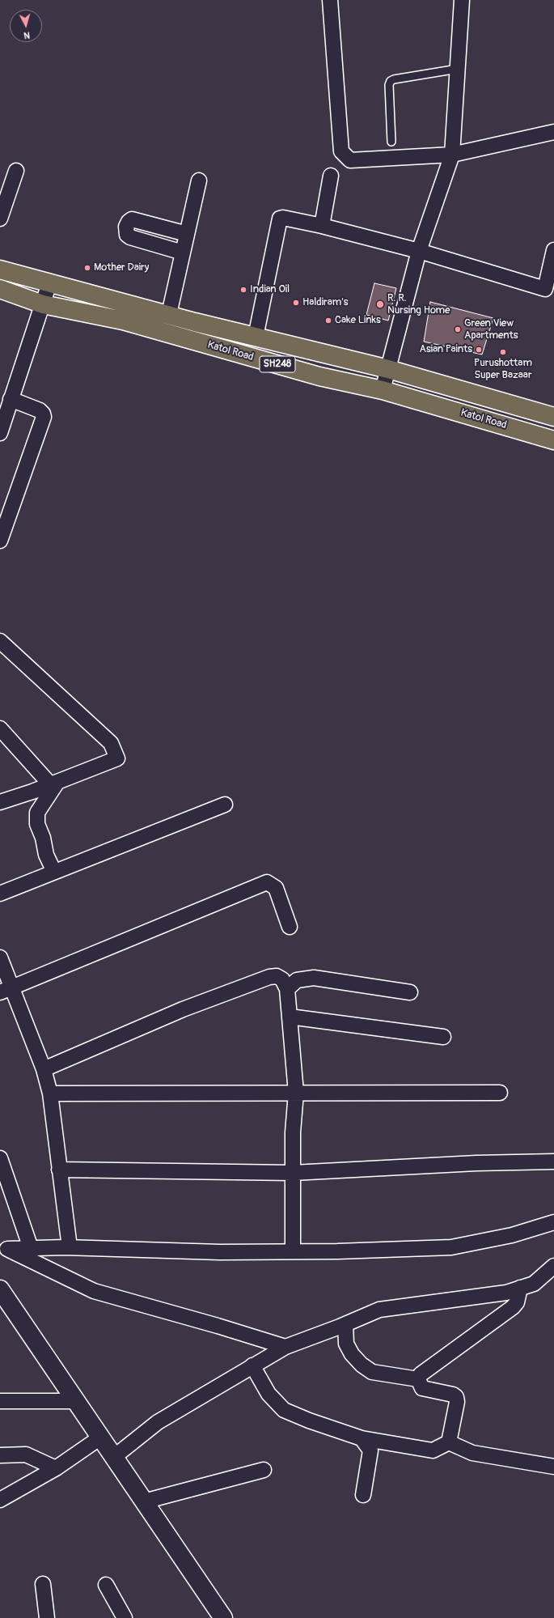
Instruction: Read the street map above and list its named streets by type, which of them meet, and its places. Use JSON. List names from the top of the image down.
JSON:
{
  "streets": {
    "main road": ["Katol Road", "SH248"]
  },
  "places": [
    "Mother Dairy",
    "Indian Oil",
    "Haldiram's",
    "R. R. Nursing Home",
    "Cake Links",
    "Green View Apartments",
    "Asian Paints",
    "Purushottam Super Bazaar"
  ],
  "north": "bottom"
}
